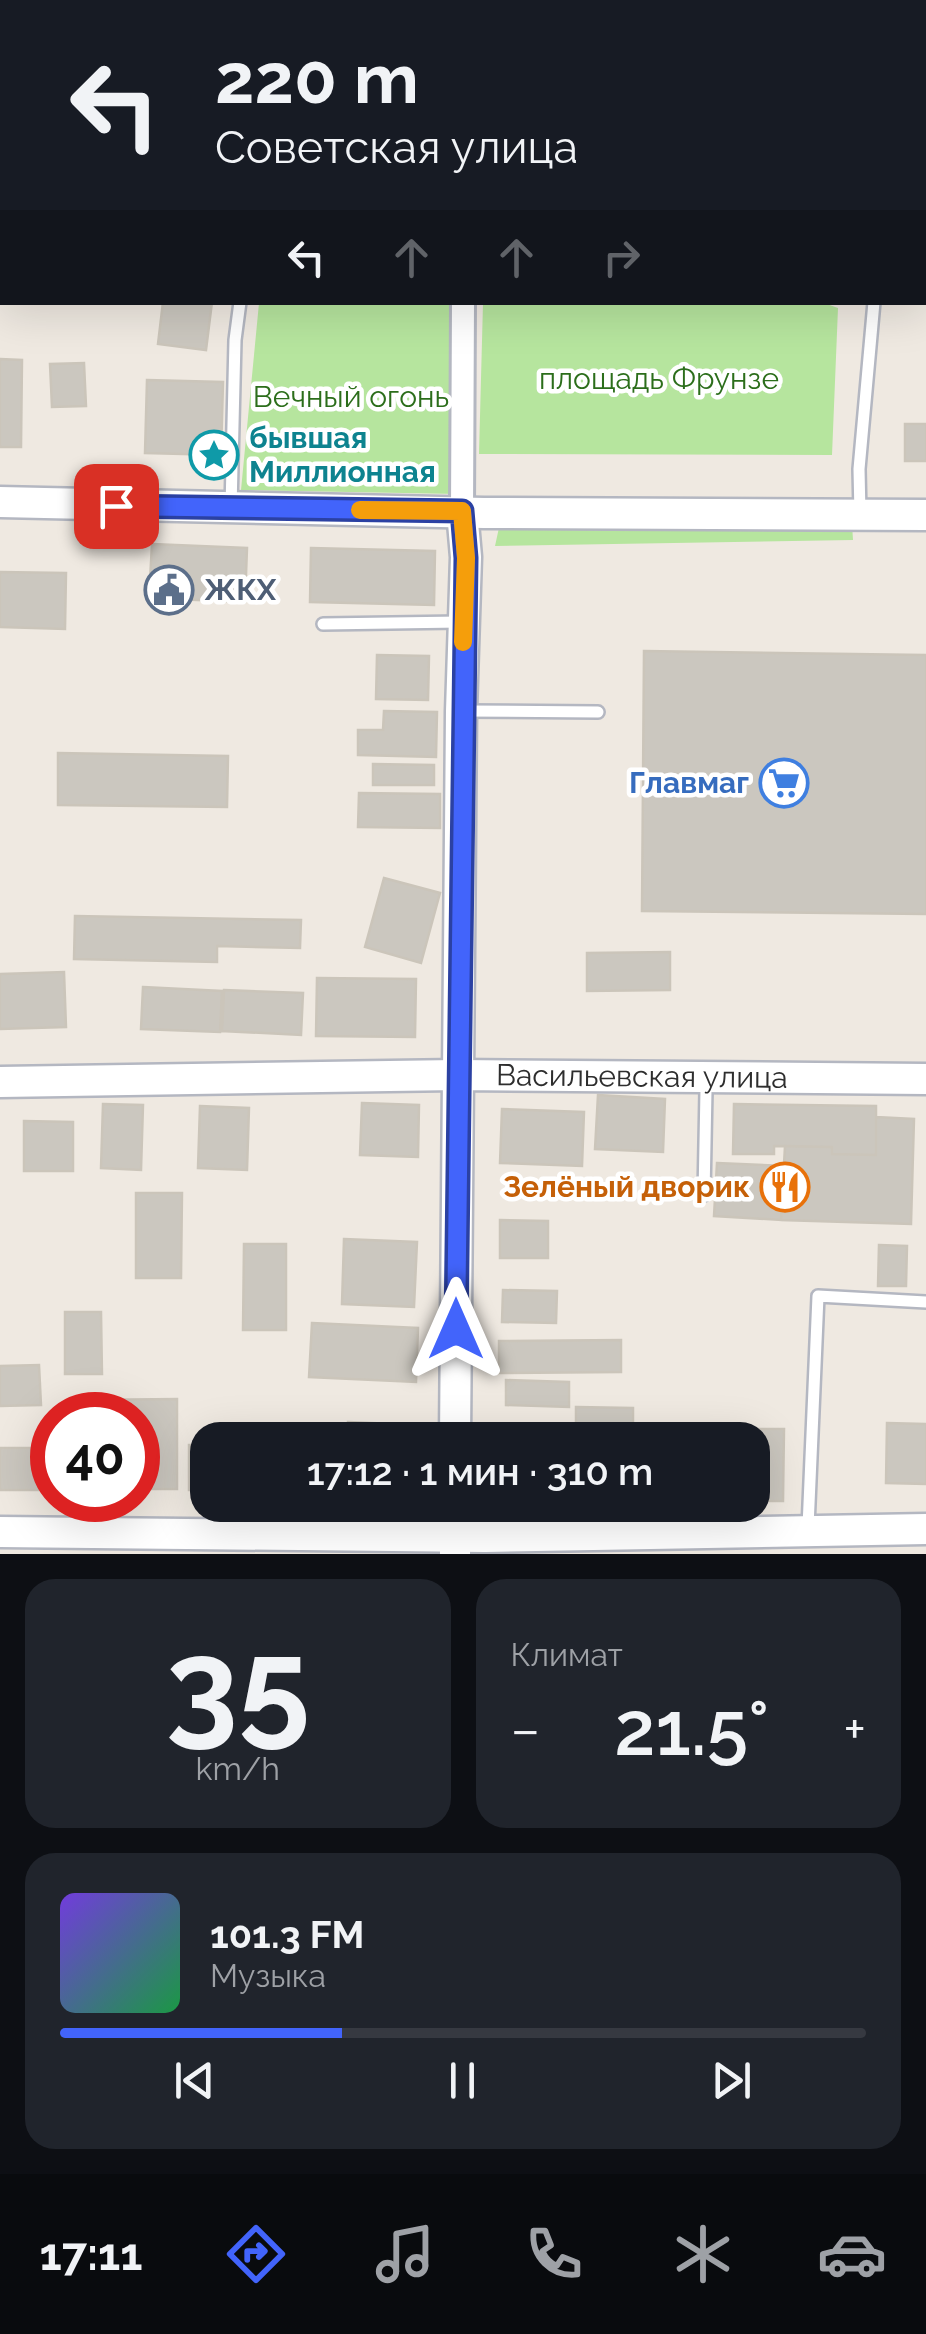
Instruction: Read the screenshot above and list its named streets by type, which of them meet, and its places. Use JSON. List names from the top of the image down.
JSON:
{
  "streets": {
    "street": ["Васильевская улица"]
  },
  "parks": ["площадь Фрунзе", "Вечный огонь"],
  "places": {
    "place": ["бывшая Миллионная"],
    "public building": ["ЖКХ"],
    "supermarket": ["Главмаг"],
    "restaurant": ["Зелёный дворик"]
  },
  "page": {
    "turn": ["220 m", "Советская улица"],
    "limit": "40",
    "trip": "17:12 · 1 мин · 310 m",
    "tile": [
      ["35", "km/h"],
      "Климат"
    ],
    "heat": ["−", "21.5°", "+"],
    "song": ["101.3 FM", "Музыка"],
    "tabs": "17:11"
  }
}
